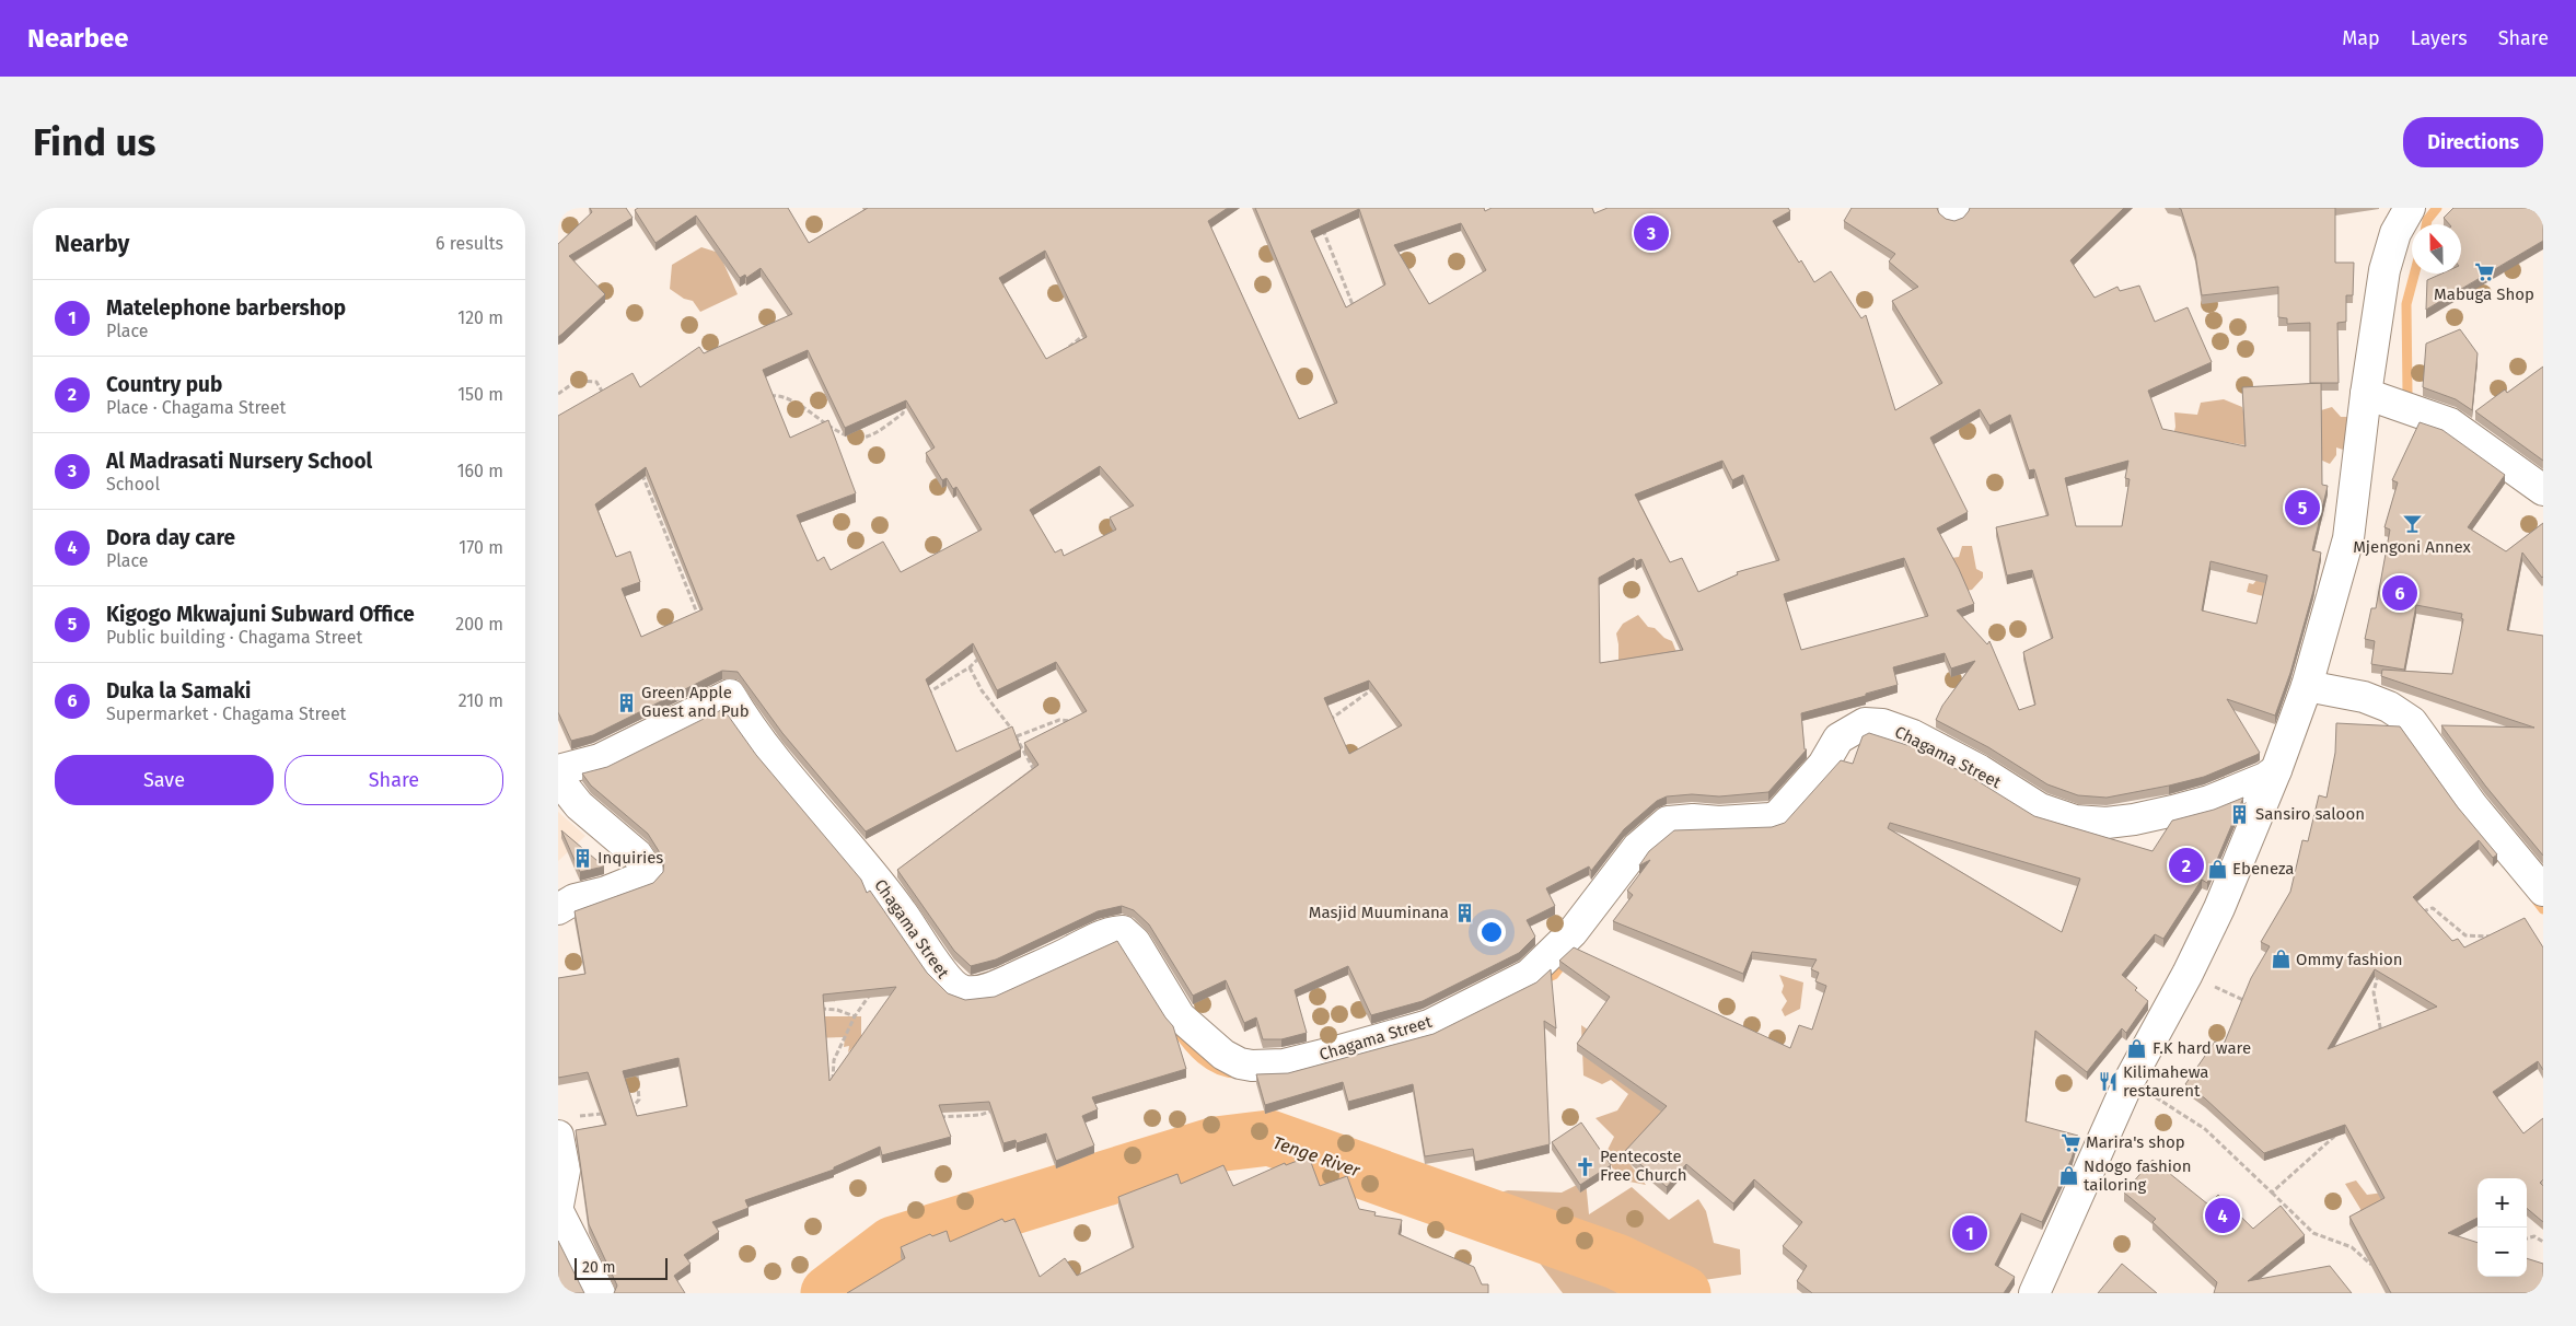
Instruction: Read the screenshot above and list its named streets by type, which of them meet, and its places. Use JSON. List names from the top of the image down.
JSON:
{
  "streets": {
    "street": ["Chagama Street"]
  },
  "water": ["Tenge River"],
  "places": {
    "supermarket": ["Mabuga Shop", "Marira's shop"],
    "bar": ["Mjengoni Annex"],
    "building": [
      "Green Apple Guest and Pub",
      "Sansiro saloon",
      "Inquiries",
      "Masjid Muuminana"
    ],
    "shop": [
      "Ebeneza",
      "Ommy fashion",
      "F.K hard ware",
      "Ndogo fashion tailoring"
    ],
    "restaurant": ["Kilimahewa restaurent"],
    "church": ["Pentecoste Free Church"]
  },
  "scale_bar": "20 m",
  "north": "top",
  "page": {
    "header": "Nearbee",
    "nav": ["Map", "Layers", "Share"],
    "buttons": [
      "Directions",
      ["Save", "Share"]
    ],
    "title": "Find us",
    "heading": ["Nearby", "6 results"],
    "pins": [
      "3",
      "5",
      "6",
      "2",
      "4",
      "1"
    ],
    "list": [
      {
        "mark": "1",
        "name": "Matelephone barbershop",
        "note": "Place",
        "value": "120 m"
      },
      {
        "mark": "2",
        "name": "Country pub",
        "note": "Place · Chagama Street",
        "value": "150 m"
      },
      {
        "mark": "3",
        "name": "Al Madrasati Nursery School",
        "note": "School",
        "value": "160 m"
      },
      {
        "mark": "4",
        "name": "Dora day care",
        "note": "Place",
        "value": "170 m"
      },
      {
        "mark": "5",
        "name": "Kigogo Mkwajuni Subward Office",
        "note": "Public building · Chagama Street",
        "value": "200 m"
      },
      {
        "mark": "6",
        "name": "Duka la Samaki",
        "note": "Supermarket · Chagama Street",
        "value": "210 m"
      }
    ],
    "map_buttons": ["+", "−"],
    "scale": "20 m"
  }
}
